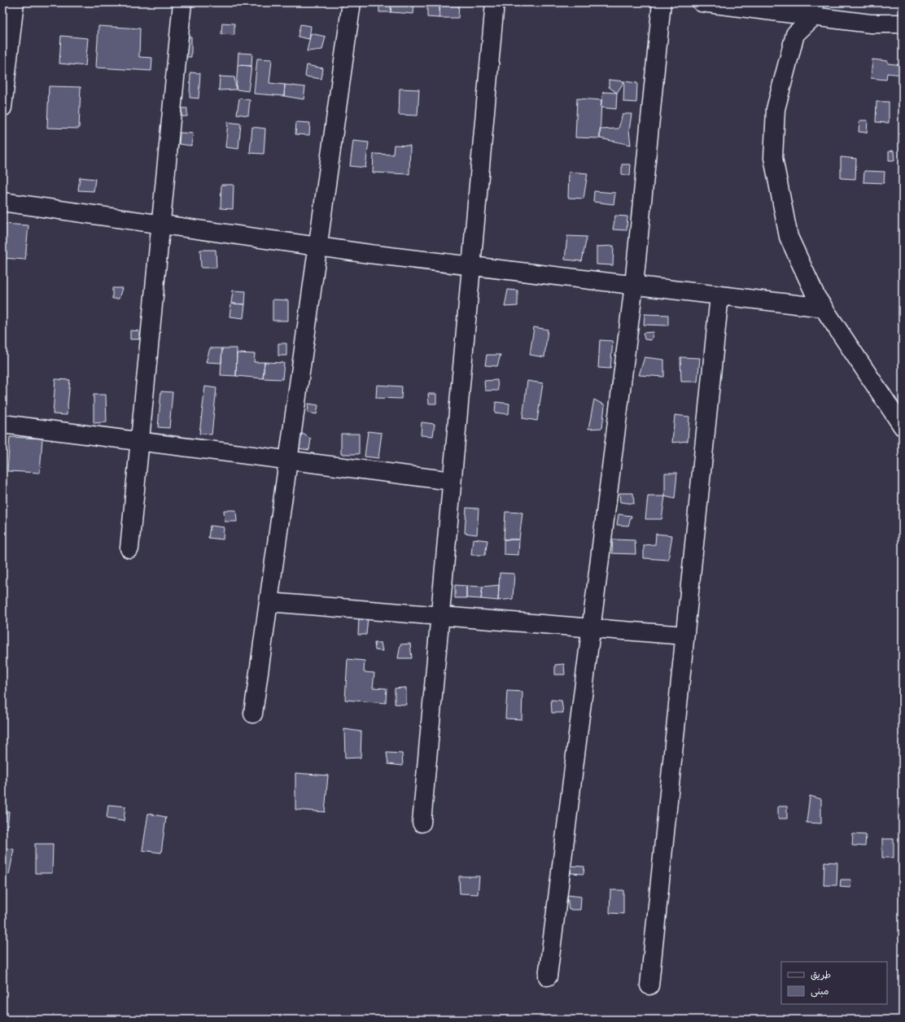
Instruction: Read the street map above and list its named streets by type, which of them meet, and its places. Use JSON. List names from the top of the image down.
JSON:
{
  "legend": ["طريق", "مبنى"]
}
